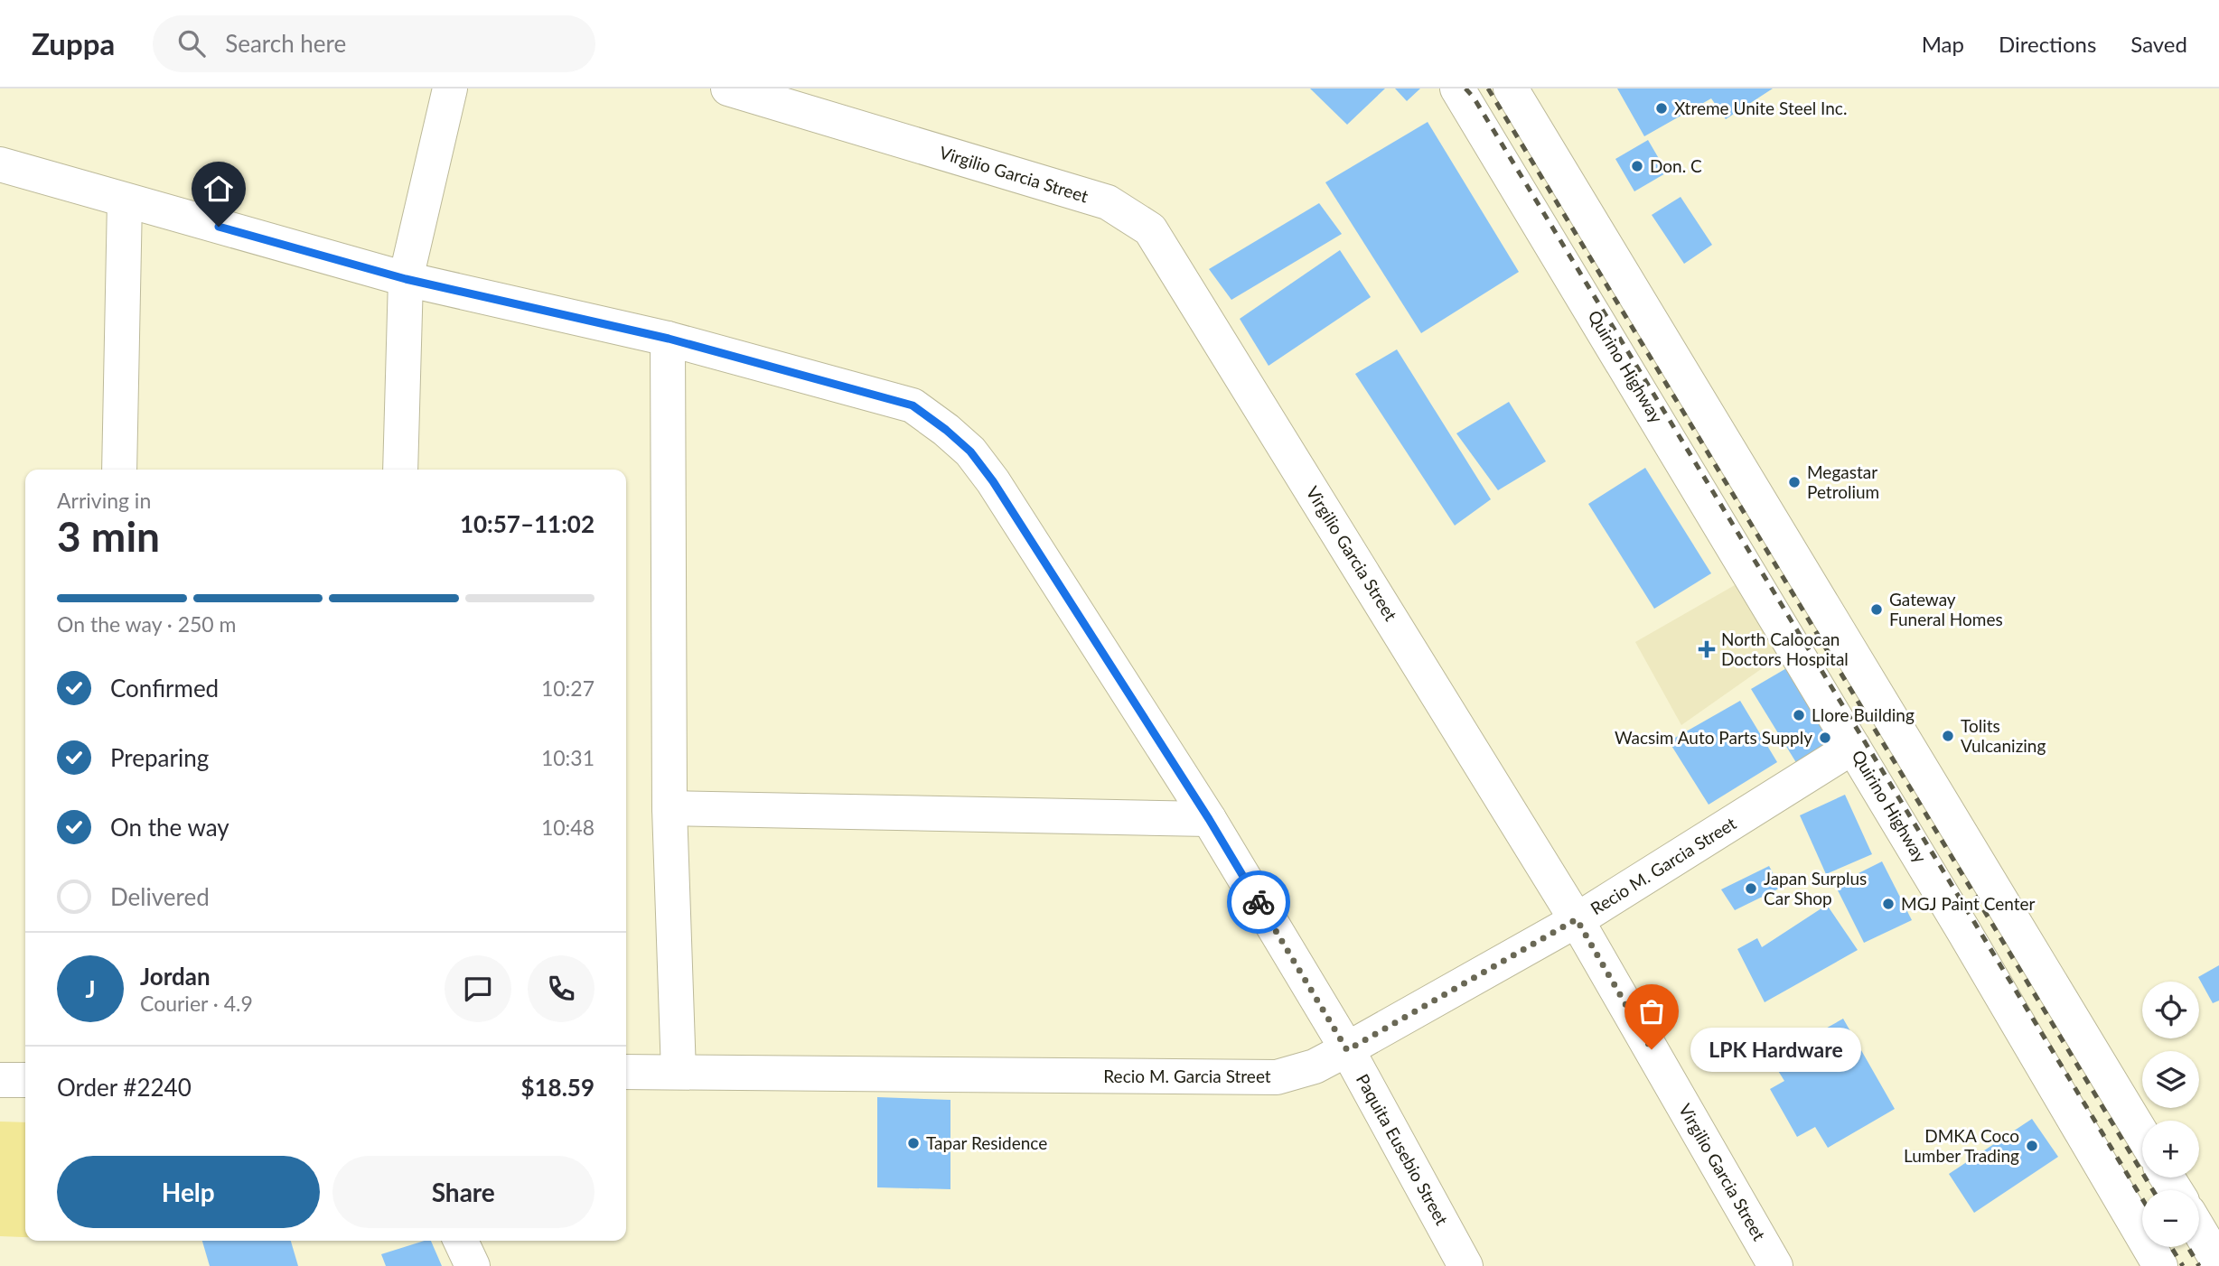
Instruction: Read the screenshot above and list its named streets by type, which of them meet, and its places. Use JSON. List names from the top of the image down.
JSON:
{
  "streets": {
    "street": [
      "Virgilio Garcia Street",
      "Quirino Highway",
      "Recio M. Garcia Street",
      "Paquita Eusebio Street"
    ]
  },
  "crossings": [
    ["Virgilio Garcia Street", "Recio M. Garcia Street"],
    ["Quirino Highway", "Recio M. Garcia Street"],
    ["Recio M. Garcia Street", "Paquita Eusebio Street"]
  ],
  "places": {
    "other": [
      "Xtreme Unite Steel Inc.",
      "Don. C",
      "Megastar Petrolium",
      "Gateway Funeral Homes",
      "Llore Building",
      "Tolits Vulcanizing",
      "Wacsim Auto Parts Supply",
      "Japan Surplus Car Shop",
      "MGJ Paint Center",
      "LPK Hardware",
      "Tapar Residence",
      "DMKA Coco Lumber Trading"
    ],
    "health": ["North Caloocan Doctors Hospital"]
  },
  "page": {
    "header": "Zuppa",
    "search": "Search here",
    "nav": ["Map", "Directions", "Saved"],
    "heading": ["3 min", "Arriving in", "10:57–11:02"],
    "panel": [
      "Jordan",
      "Courier · 4.9",
      "Order #2240",
      "$18.59"
    ],
    "bar": "On the way · 250 m",
    "list": [
      ["Confirmed", "10:27"],
      ["Preparing", "10:31"],
      ["On the way", "10:48"],
      "Delivered"
    ],
    "round": "J",
    "map_buttons": ["+", "−"],
    "bubble": "LPK Hardware",
    "buttons": ["Help", "Share"]
  }
}
